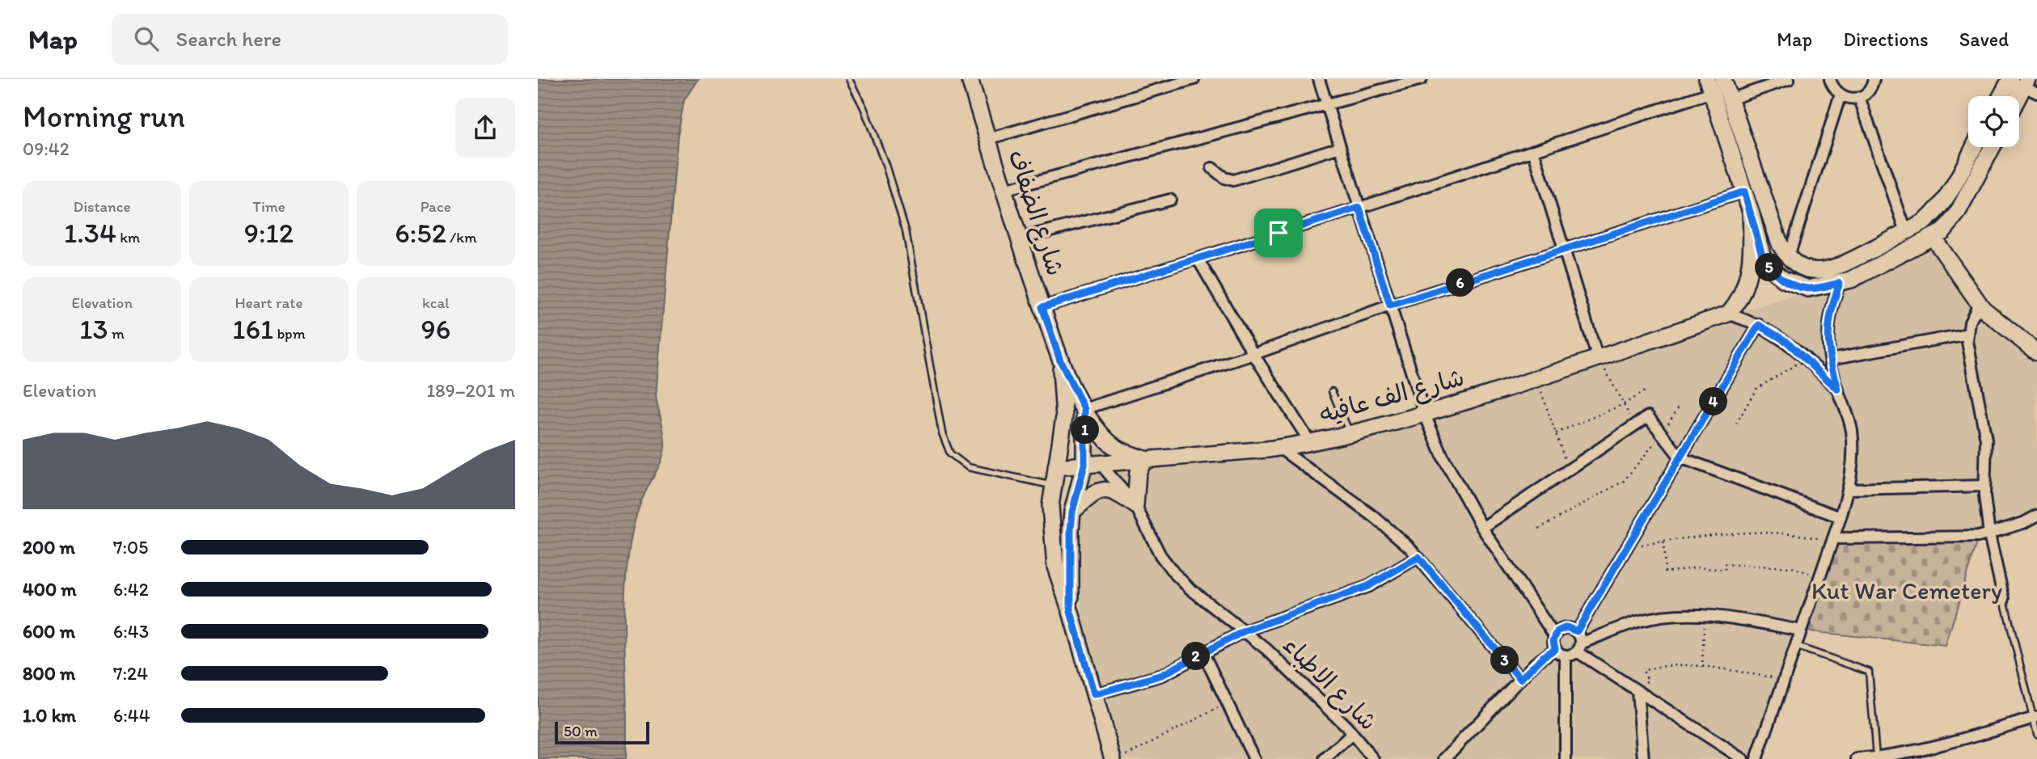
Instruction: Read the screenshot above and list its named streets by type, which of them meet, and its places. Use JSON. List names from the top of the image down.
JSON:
{
  "streets": {
    "street": ["شارع الضفاف", "شارع الف عافيه", "شارع الاطباء"]
  },
  "crossings": [
    ["شارع الف عافيه", "شارع الاطباء"]
  ],
  "parks": ["Kut War Cemetery"],
  "scale_bar": "50 m",
  "page": {
    "header": "Map",
    "search": "Search here",
    "nav": ["Map", "Directions", "Saved"],
    "heading": ["Morning run", "09:42"],
    "stats": [
      ["Distance", "1.34 km"],
      ["Time", "9:12"],
      ["Pace", "6:52 /km"],
      ["Elevation", "13 m"],
      ["Heart rate", "161 bpm"],
      ["kcal", "96"]
    ],
    "pins": [
      "5",
      "6",
      "4",
      "1",
      "2",
      "3"
    ],
    "chart": ["Elevation", "189–201 m"],
    "list": [
      {
        "name": "200 m",
        "note": "7:05"
      },
      {
        "name": "400 m",
        "note": "6:42"
      },
      {
        "name": "600 m",
        "note": "6:43"
      },
      {
        "name": "800 m",
        "note": "7:24"
      },
      {
        "name": "1.0 km",
        "note": "6:44"
      }
    ],
    "scale": "50 m"
  }
}
